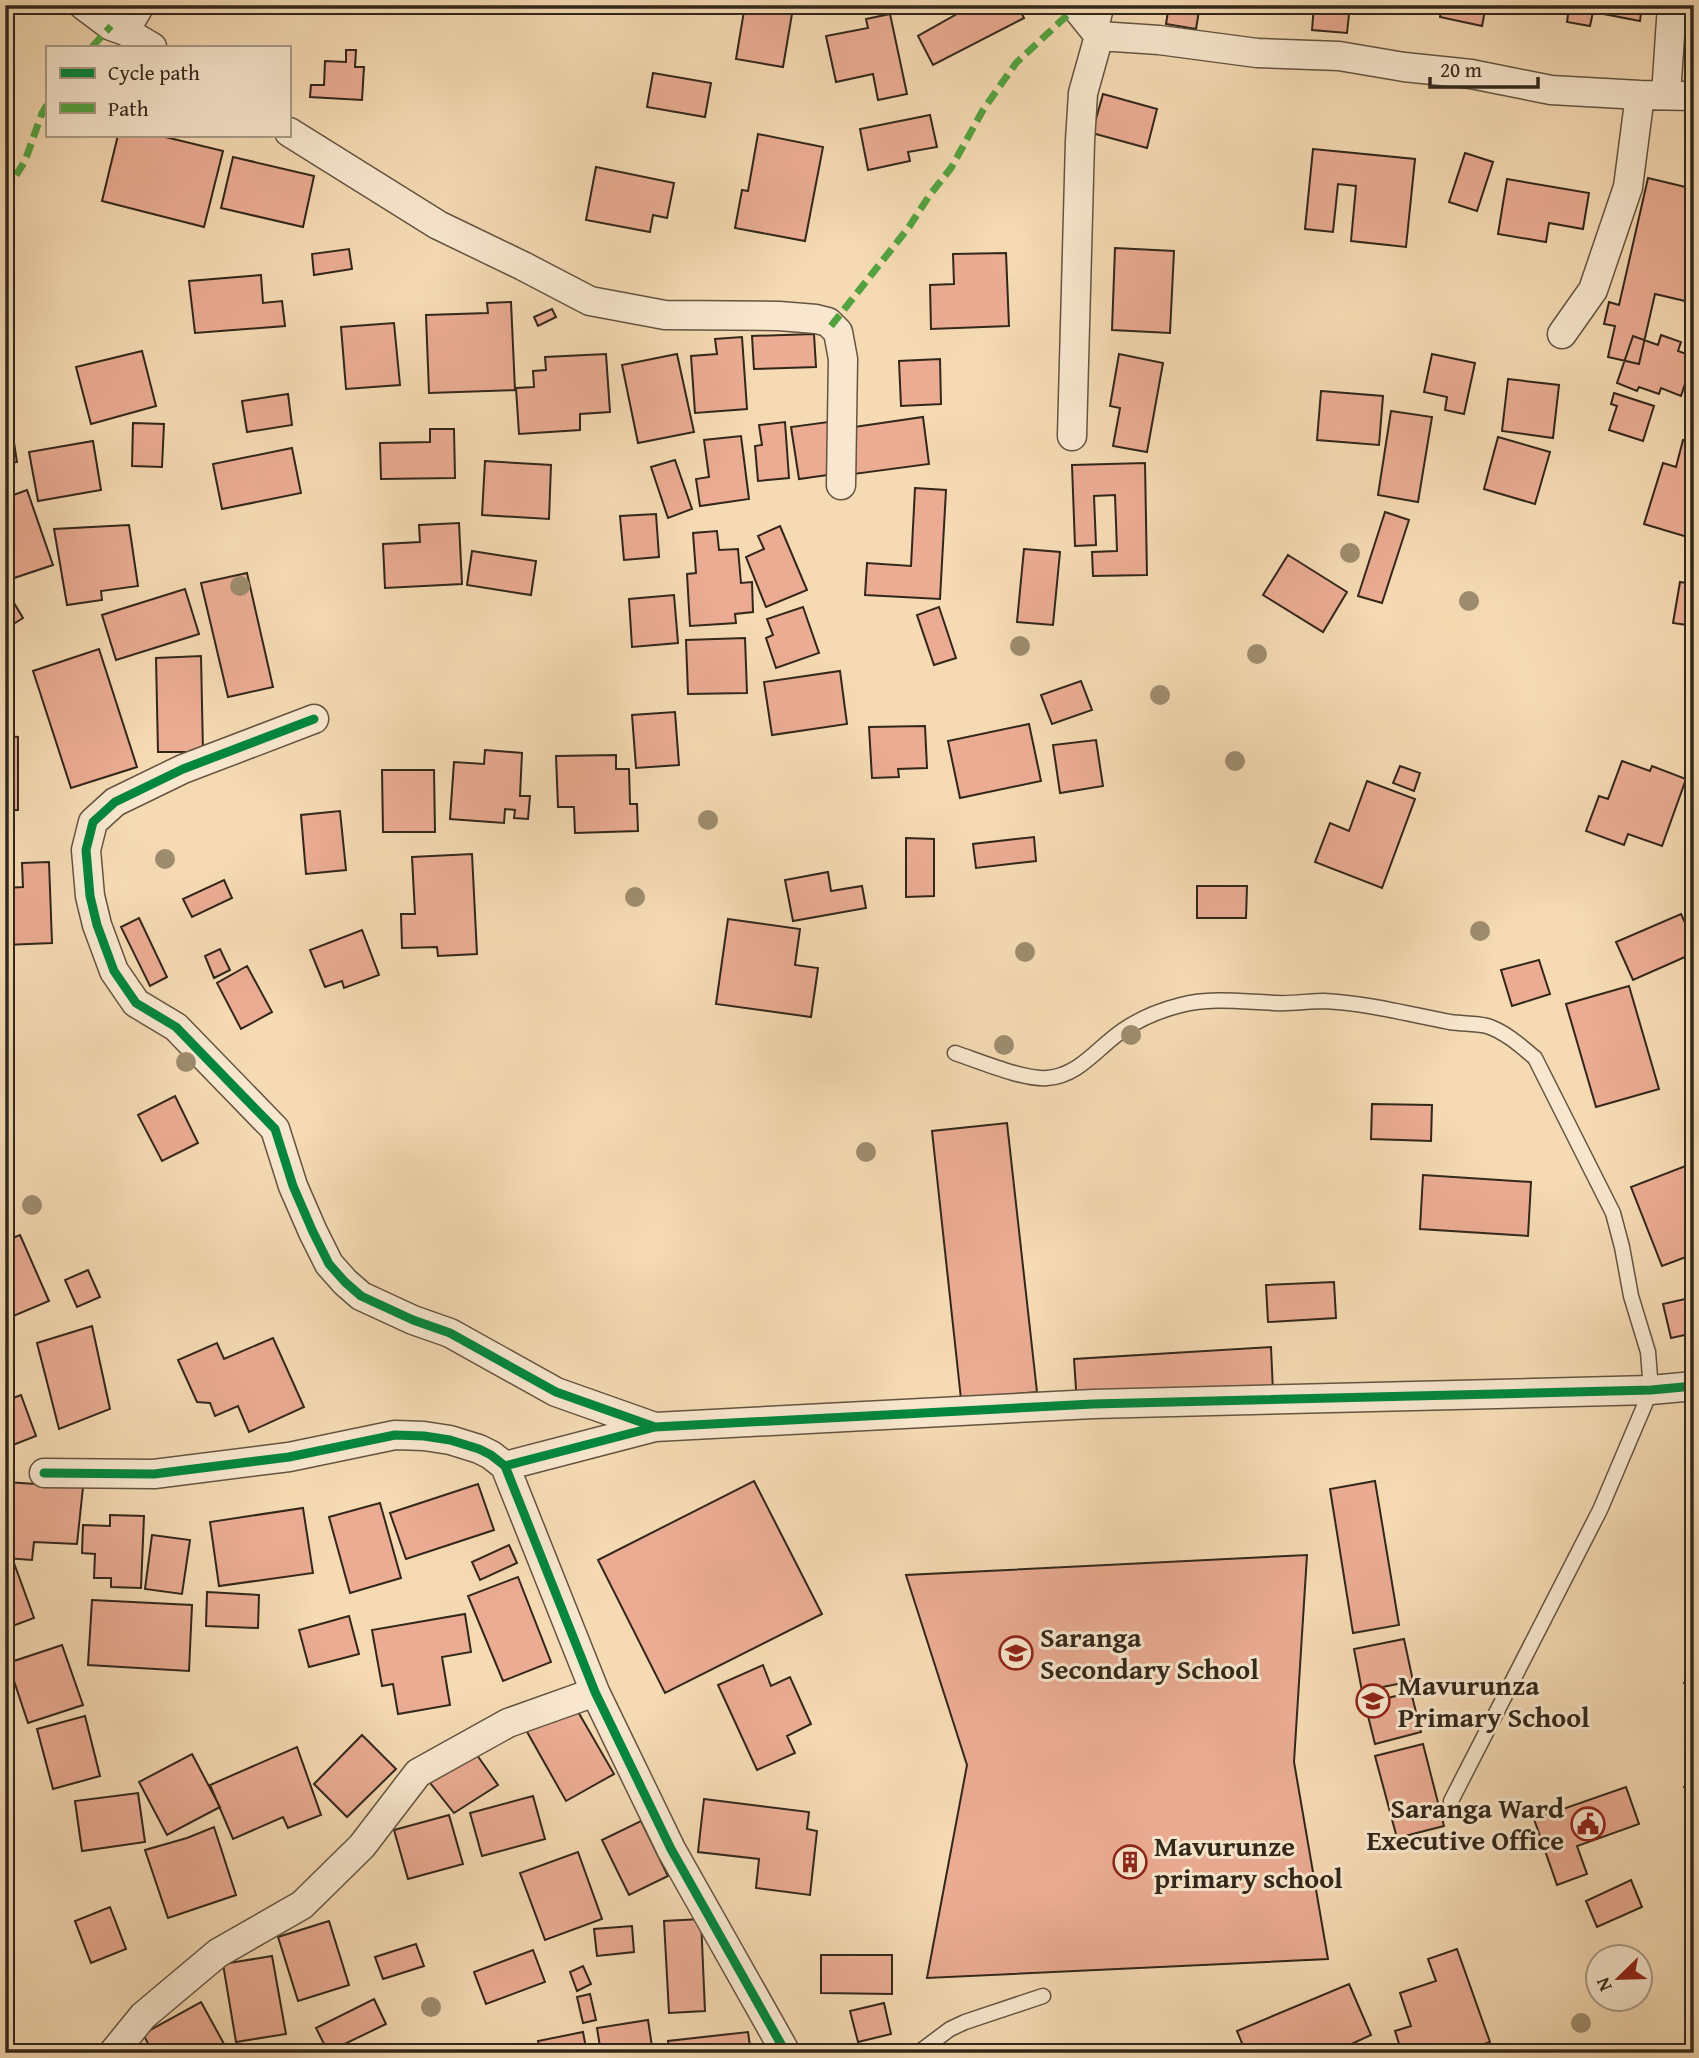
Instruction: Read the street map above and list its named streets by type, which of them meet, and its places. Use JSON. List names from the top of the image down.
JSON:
{
  "places": {
    "school or university": ["Saranga Secondary School", "Mavurunza Primary School"],
    "public building": ["Saranga Ward Executive Office"],
    "building": ["Mavurunze primary school"]
  },
  "legend": ["Cycle path", "Path"],
  "scale_bar": "20 m",
  "north": "bottom left"
}
